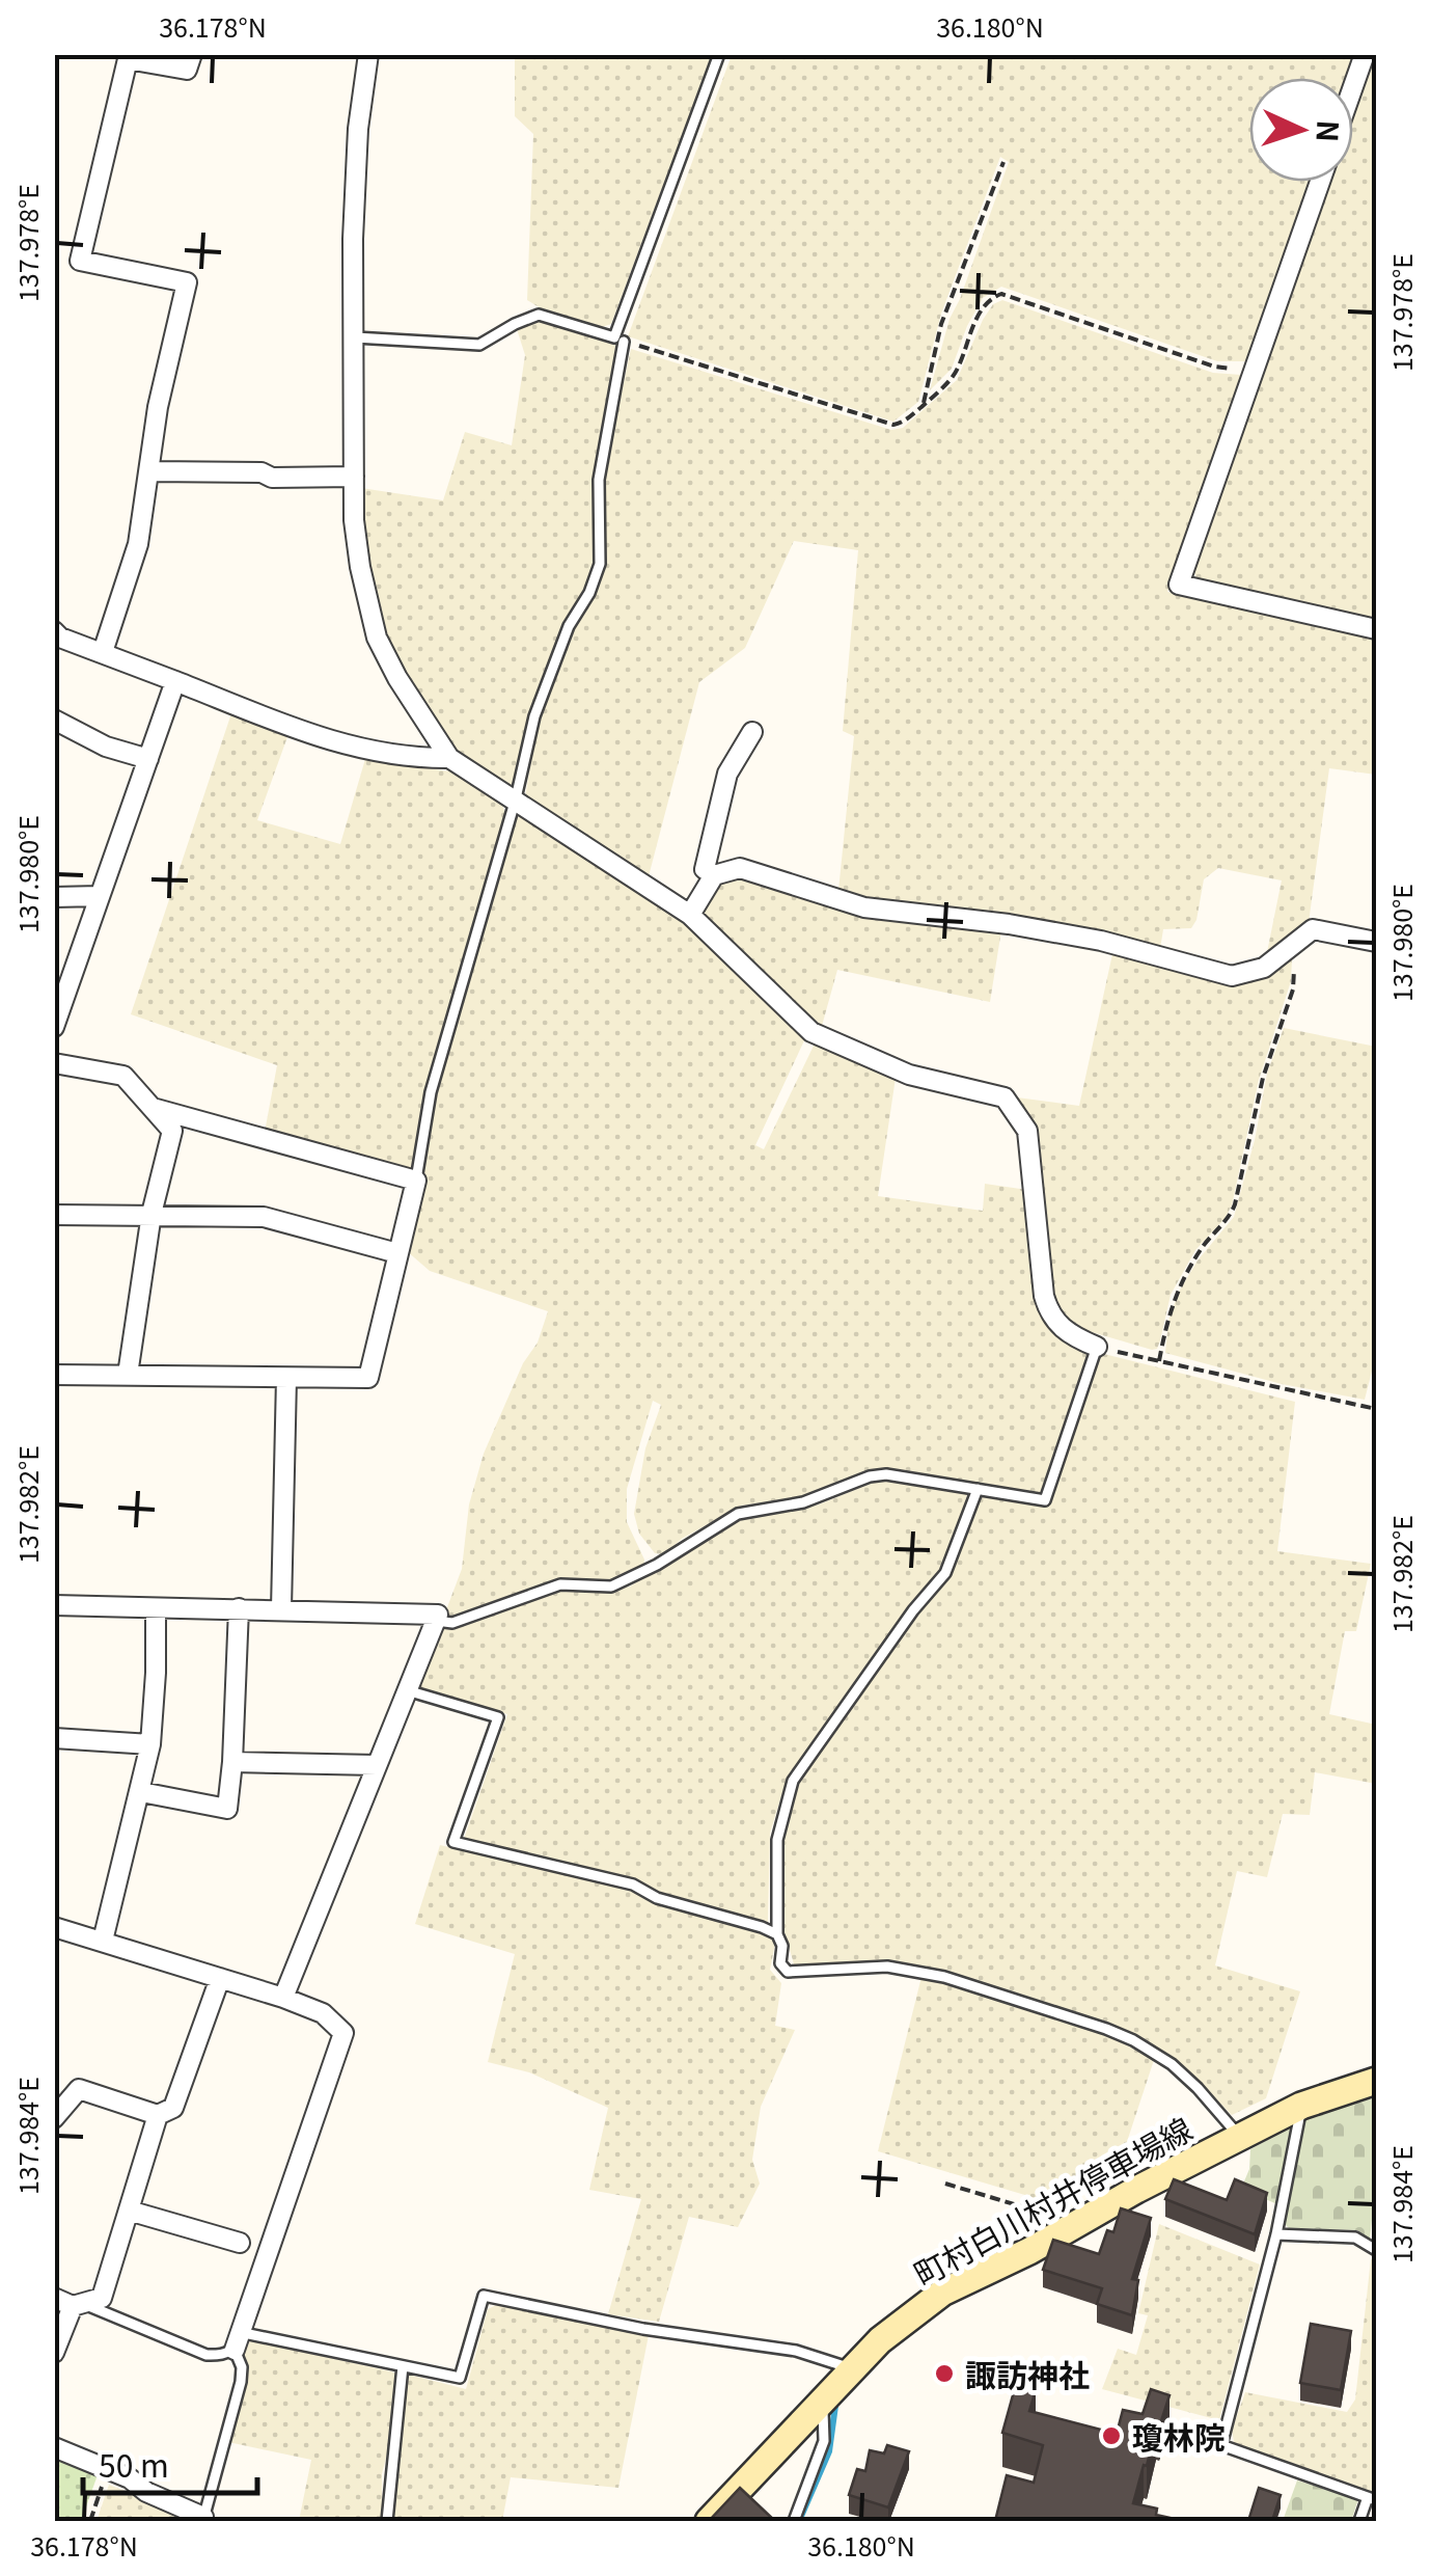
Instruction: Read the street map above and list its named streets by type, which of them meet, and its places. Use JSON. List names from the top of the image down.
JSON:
{
  "streets": {
    "main road": ["町村白川村井停車場線"]
  },
  "places": ["諏訪神社", "瓊林院"],
  "scale_bar": "50 m",
  "north": "right",
  "coordinates": [
    "36.178°N",
    "36.180°N",
    "137.978°E",
    "137.980°E",
    "137.982°E",
    "137.984°E"
  ]
}
